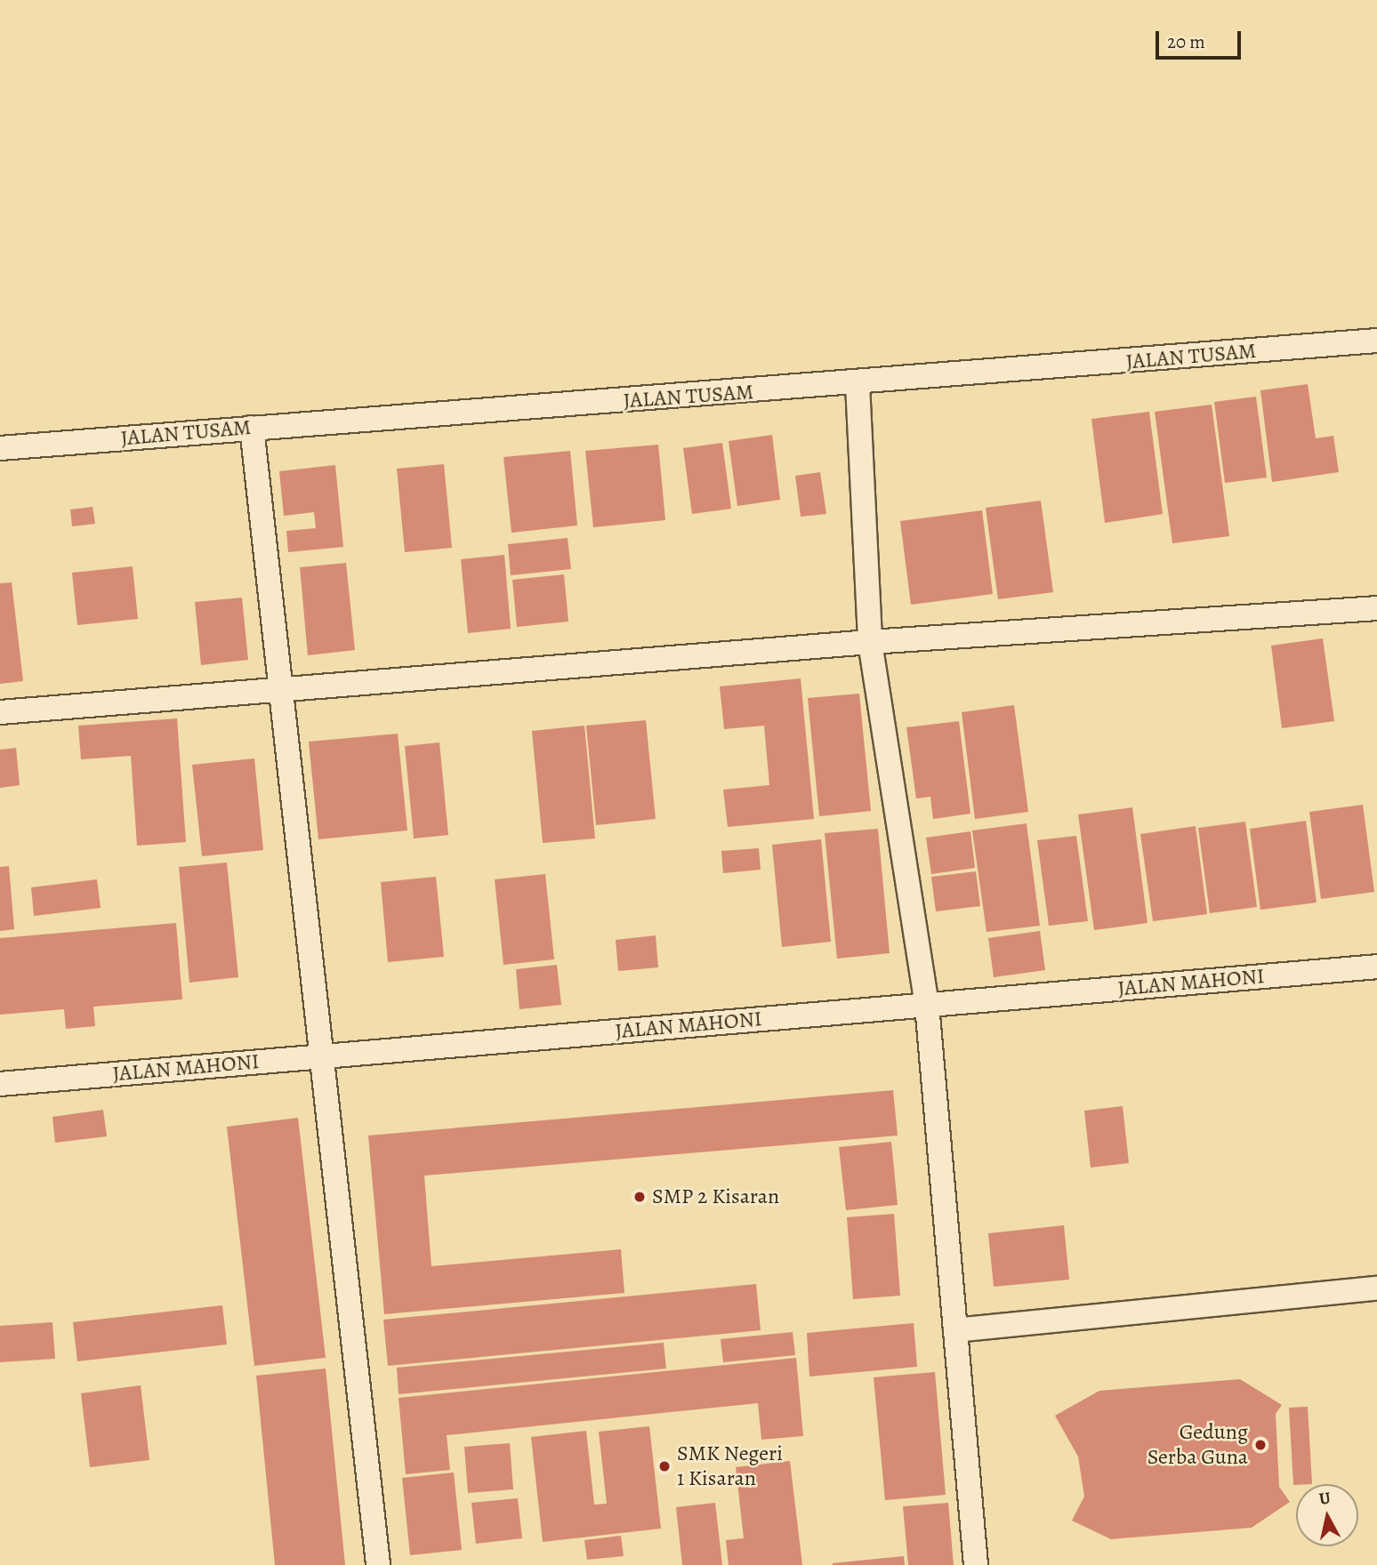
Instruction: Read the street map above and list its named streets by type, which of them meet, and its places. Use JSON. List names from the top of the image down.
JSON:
{
  "streets": {
    "street": ["JALAN TUSAM", "JALAN MAHONI"]
  },
  "places": ["SMP 2 Kisaran", "Gedung Serba Guna", "SMK Negeri 1 Kisaran"],
  "scale_bar": "20 m",
  "north": "top"
}
